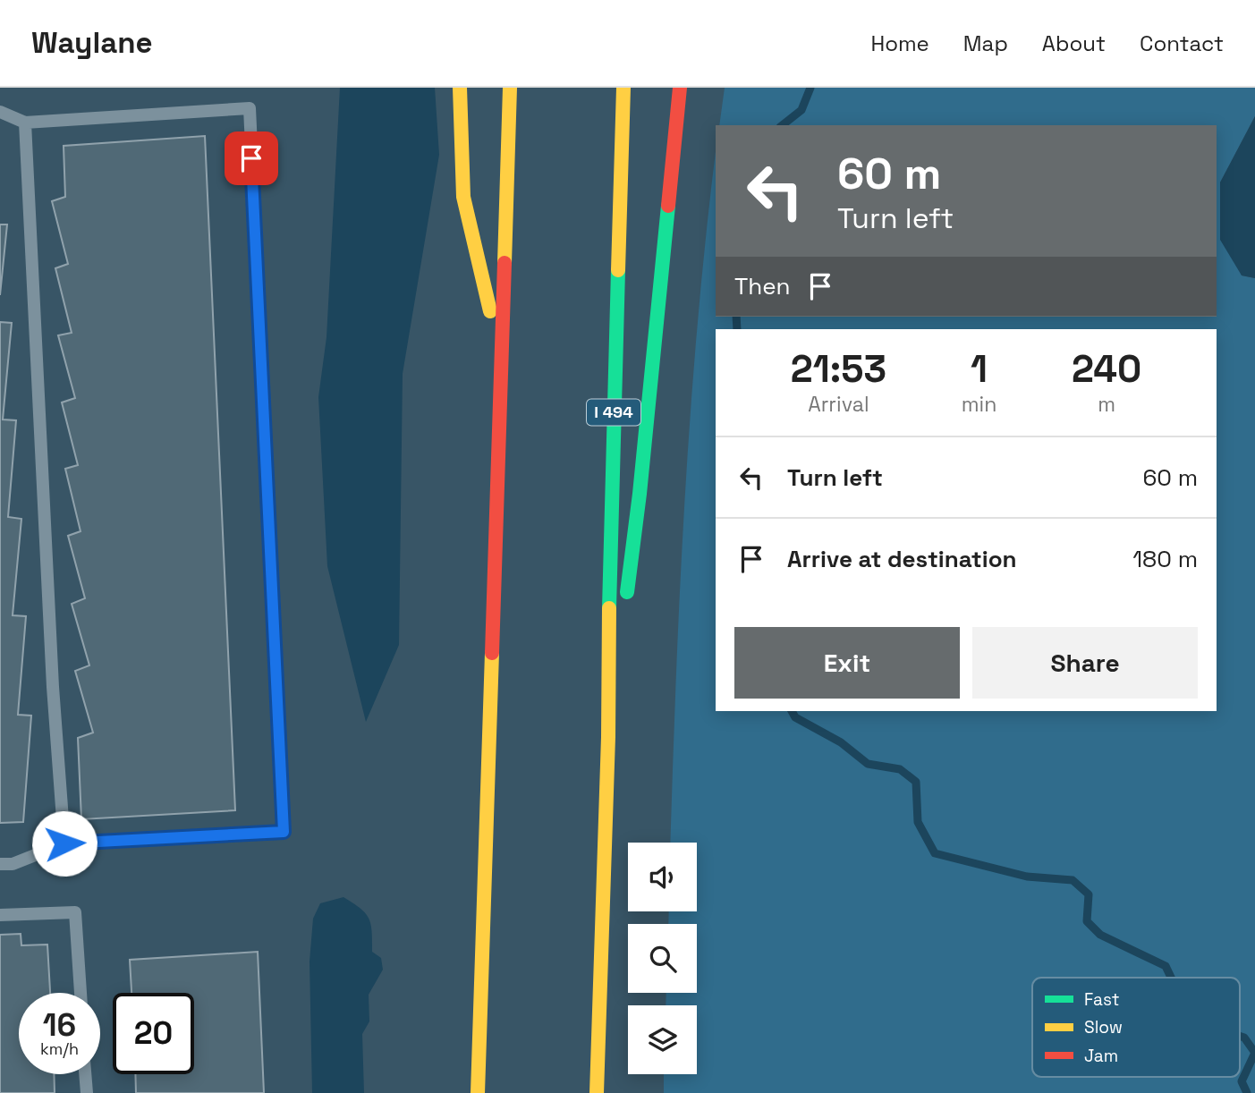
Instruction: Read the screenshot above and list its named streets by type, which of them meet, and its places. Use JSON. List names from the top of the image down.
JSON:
{
  "streets": {
    "highway": ["I 494"]
  },
  "legend": ["Fast", "Slow", "Jam"],
  "page": {
    "header": "Waylane",
    "nav": [
      "Home",
      "Map",
      "About",
      "Contact"
    ],
    "turn": ["60 m", "Turn left"],
    "then": "Then",
    "eta": [
      "21:53",
      "Arrival",
      "1",
      "min",
      "240",
      "m"
    ],
    "list": [
      {
        "name": "Turn left",
        "value": "60 m"
      },
      {
        "name": "Arrive at destination",
        "value": "180 m"
      }
    ],
    "buttons": ["Exit", "Share"],
    "speed": "16 km/h",
    "limit": "20"
  }
}
